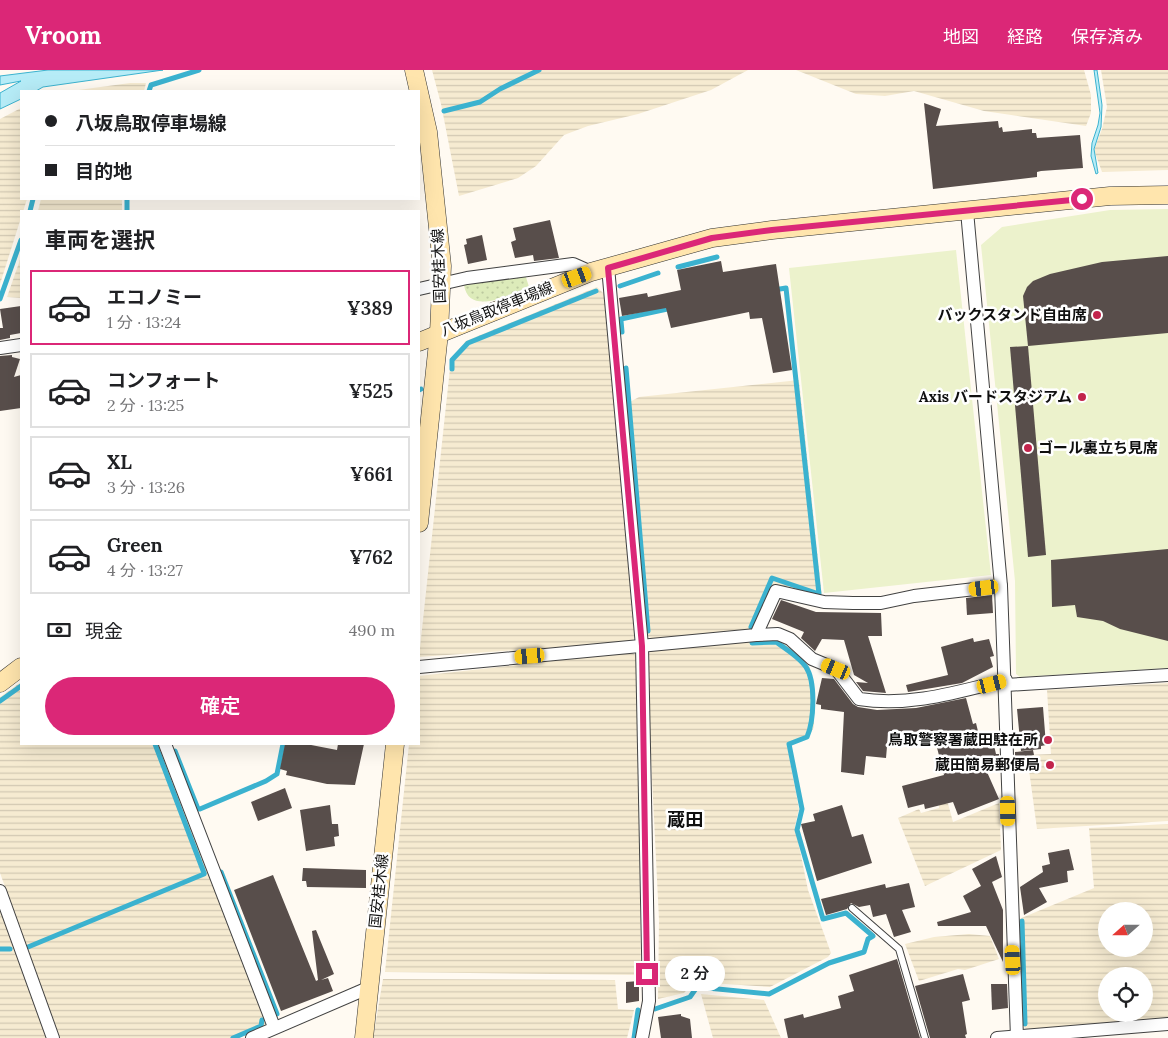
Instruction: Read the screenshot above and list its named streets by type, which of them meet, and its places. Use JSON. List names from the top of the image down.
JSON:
{
  "streets": {
    "main road": ["国安桂木線", "八坂鳥取停車場線"]
  },
  "crossings": [
    ["国安桂木線", "八坂鳥取停車場線"]
  ],
  "districts": ["蔵田"],
  "places": [
    "バックスタンド自由席",
    "Axis バードスタジアム",
    "ゴール裏立ち見席",
    "鳥取警察署蔵田駐在所",
    "蔵田簡易郵便局"
  ],
  "north": "left",
  "page": {
    "header": "Vroom",
    "nav": ["地図", "経路", "保存済み"],
    "banner": ["八坂鳥取停車場線", "目的地"],
    "heading": "車両を選択",
    "list": [
      {
        "name": "エコノミー",
        "note": "1 分 · 13:24",
        "value": "¥389"
      },
      {
        "name": "コンフォート",
        "note": "2 分 · 13:25",
        "value": "¥525"
      },
      {
        "name": "XL",
        "note": "3 分 · 13:26",
        "value": "¥661"
      },
      {
        "name": "Green",
        "note": "4 分 · 13:27",
        "value": "¥762"
      }
    ],
    "pay": ["現金", "490 m"],
    "buttons": "確定",
    "bubble": "2 分"
  }
}
